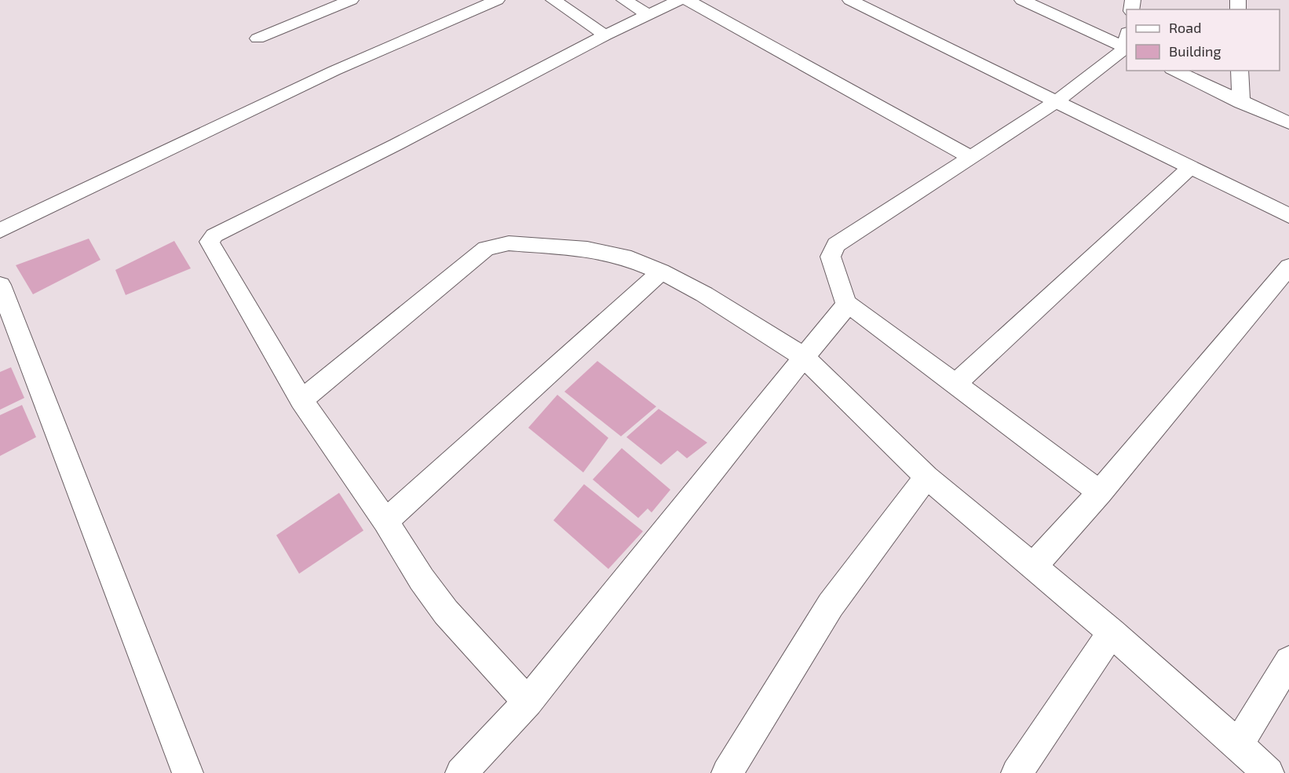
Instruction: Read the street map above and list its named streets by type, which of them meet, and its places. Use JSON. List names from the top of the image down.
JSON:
{
  "legend": ["Road", "Building"]
}
